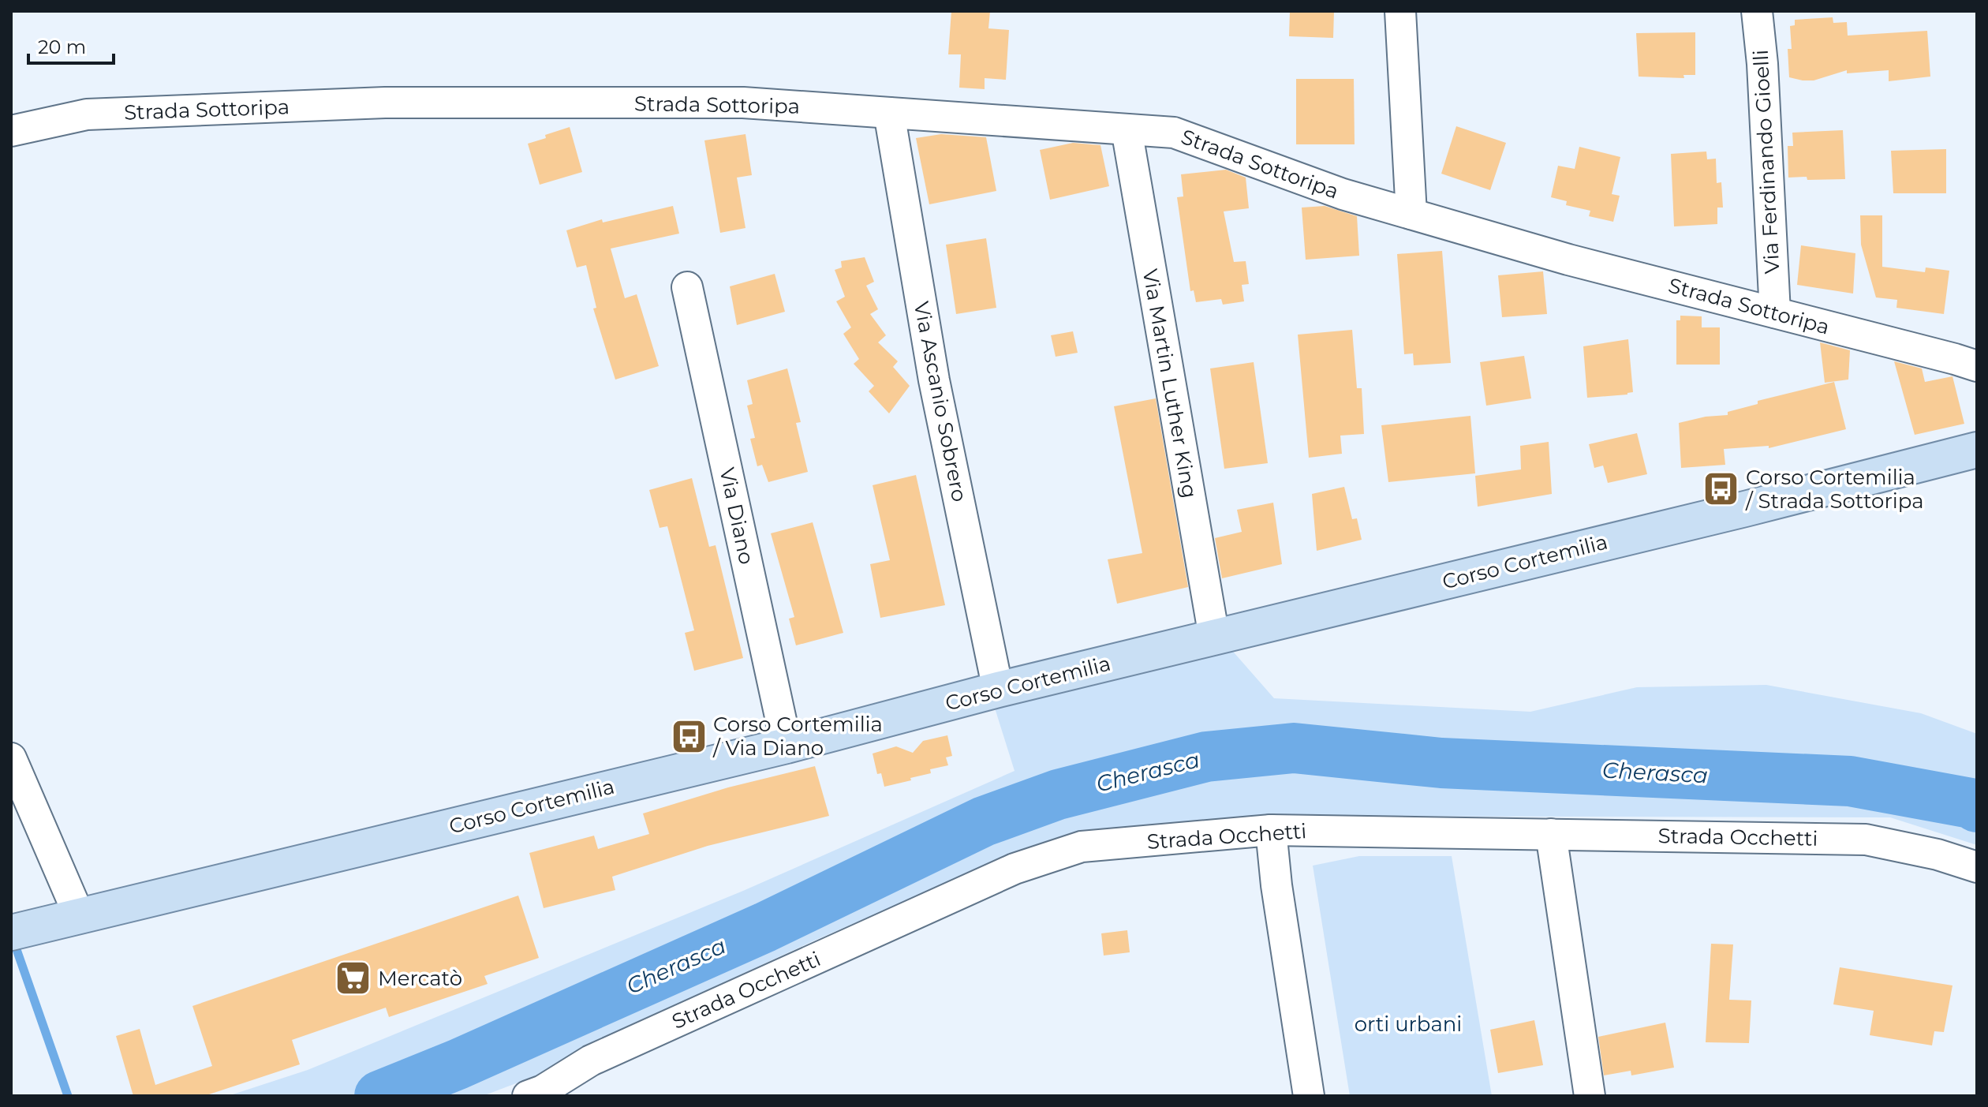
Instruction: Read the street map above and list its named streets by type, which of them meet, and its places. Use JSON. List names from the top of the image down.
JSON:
{
  "streets": {
    "main road": ["Corso Cortemilia"],
    "street": [
      "Strada Sottoripa",
      "Via Ferdinando Gioelli",
      "Via Martin Luther King",
      "Via Ascanio Sobrero",
      "Via Diano",
      "Strada Occhetti"
    ]
  },
  "crossings": [
    ["Strada Sottoripa", "Via Ferdinando Gioelli"],
    ["Strada Sottoripa", "Via Martin Luther King"],
    ["Strada Sottoripa", "Via Ascanio Sobrero"],
    ["Via Martin Luther King", "Corso Cortemilia"],
    ["Via Ascanio Sobrero", "Corso Cortemilia"],
    ["Via Diano", "Corso Cortemilia"]
  ],
  "water": ["Cherasca"],
  "parks": ["orti urbani"],
  "places": {
    "bus stop": ["Corso Cortemilia / Strada Sottoripa", "Corso Cortemilia / Via Diano"],
    "supermarket": ["Mercatò"]
  },
  "scale_bar": "20 m"
}
